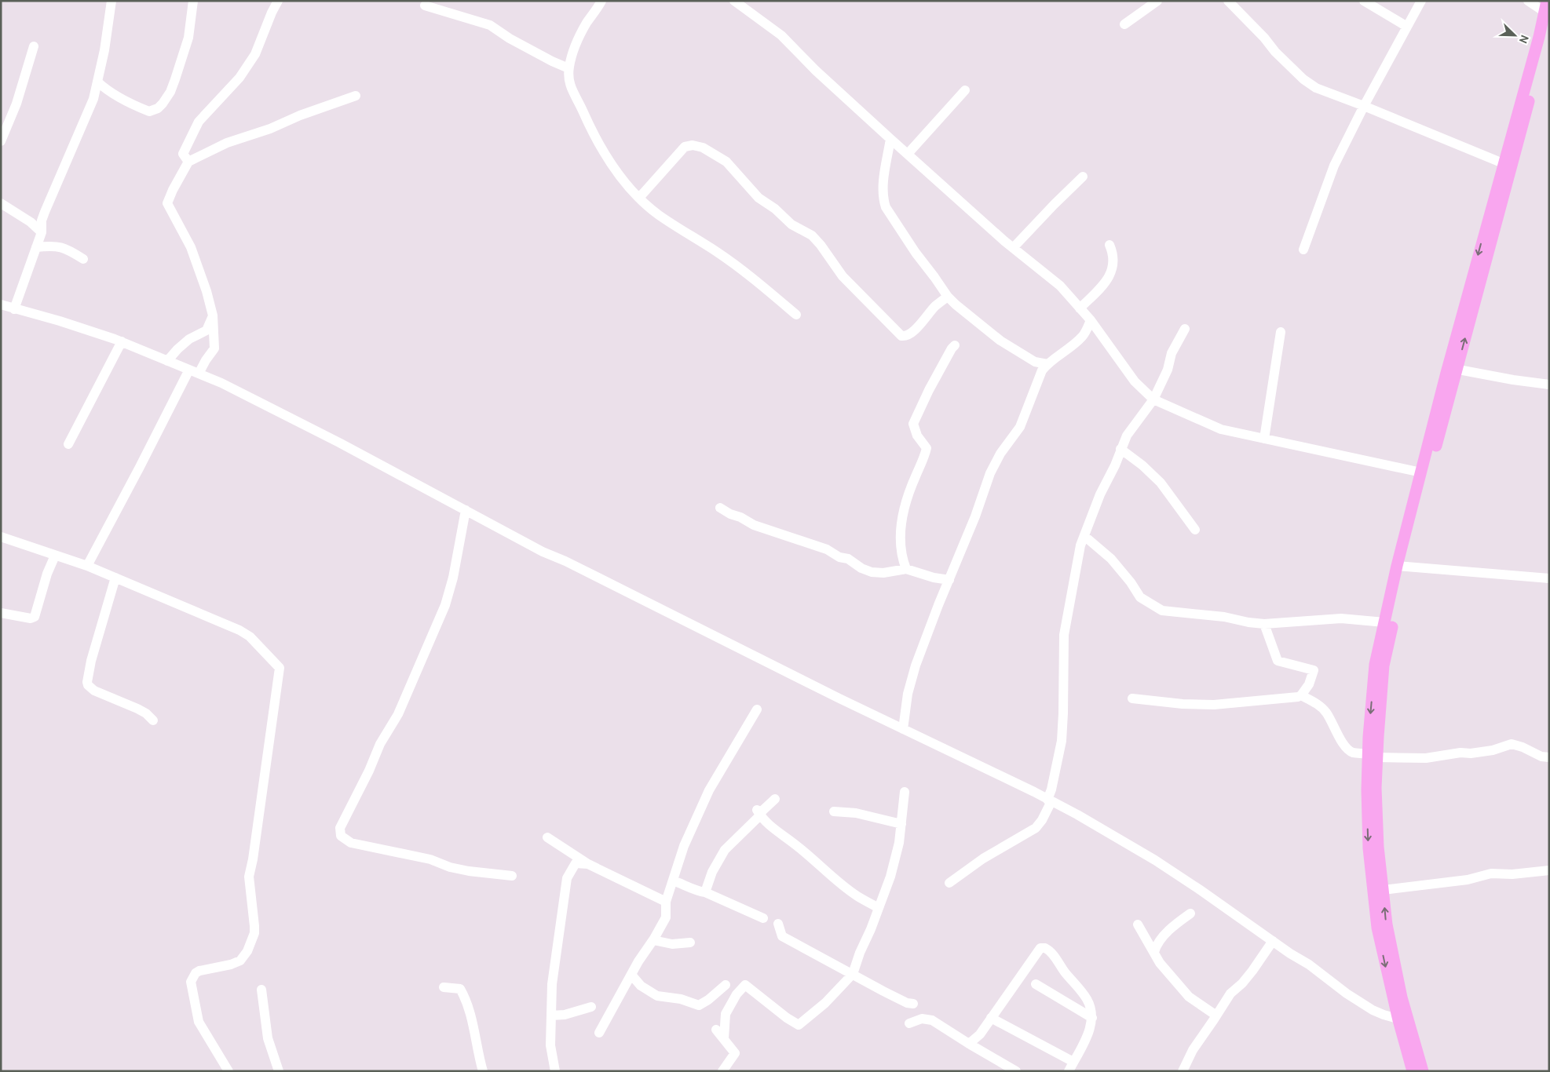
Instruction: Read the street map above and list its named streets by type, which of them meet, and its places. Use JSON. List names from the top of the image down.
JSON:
{
  "north": "bottom right"
}
